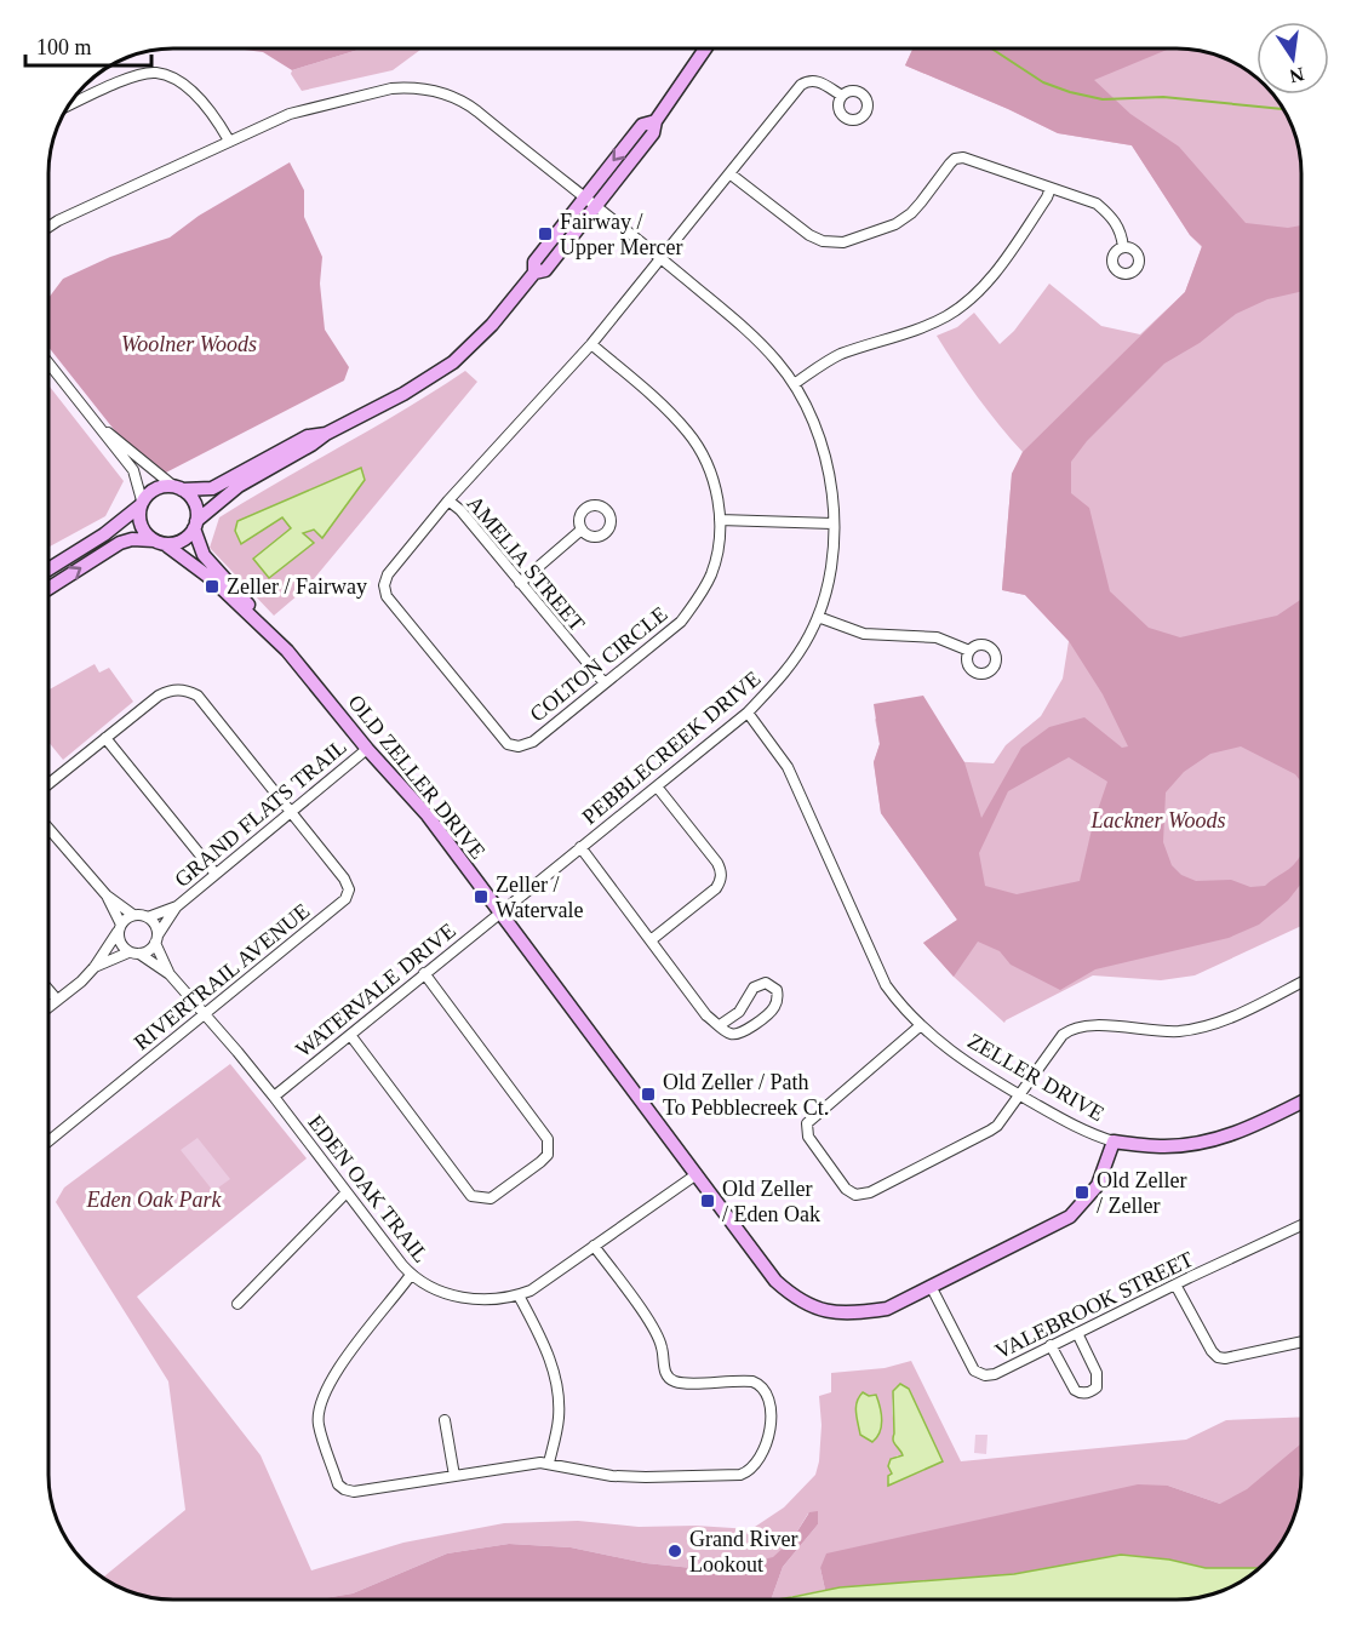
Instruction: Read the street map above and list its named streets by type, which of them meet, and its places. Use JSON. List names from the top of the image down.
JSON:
{
  "streets": {
    "street": [
      "AMELIA STREET",
      "COLTON CIRCLE",
      "PEBBLECREEK DRIVE",
      "OLD ZELLER DRIVE",
      "GRAND FLATS TRAIL",
      "RIVERTRAIL AVENUE",
      "WATERVALE DRIVE",
      "ZELLER DRIVE",
      "EDEN OAK TRAIL",
      "VALEBROOK STREET"
    ]
  },
  "crossings": [
    ["AMELIA STREET", "COLTON CIRCLE"],
    ["COLTON CIRCLE", "PEBBLECREEK DRIVE"],
    ["PEBBLECREEK DRIVE", "OLD ZELLER DRIVE"],
    ["PEBBLECREEK DRIVE", "WATERVALE DRIVE"],
    ["PEBBLECREEK DRIVE", "ZELLER DRIVE"],
    ["OLD ZELLER DRIVE", "GRAND FLATS TRAIL"],
    ["OLD ZELLER DRIVE", "WATERVALE DRIVE"],
    ["OLD ZELLER DRIVE", "ZELLER DRIVE"],
    ["OLD ZELLER DRIVE", "EDEN OAK TRAIL"],
    ["OLD ZELLER DRIVE", "VALEBROOK STREET"],
    ["GRAND FLATS TRAIL", "RIVERTRAIL AVENUE"],
    ["GRAND FLATS TRAIL", "EDEN OAK TRAIL"],
    ["RIVERTRAIL AVENUE", "EDEN OAK TRAIL"],
    ["WATERVALE DRIVE", "EDEN OAK TRAIL"]
  ],
  "parks": ["Woolner Woods", "Lackner Woods", "Eden Oak Park"],
  "places": {
    "transit": [
      "Fairway / Upper Mercer",
      "Zeller / Fairway",
      "Zeller / Watervale",
      "Old Zeller / Path To Pebblecreek Ct.",
      "Old Zeller / Zeller",
      "Old Zeller / Eden Oak"
    ],
    "other": ["Grand River Lookout"]
  },
  "scale_bar": "100 m",
  "north": "bottom"
}
